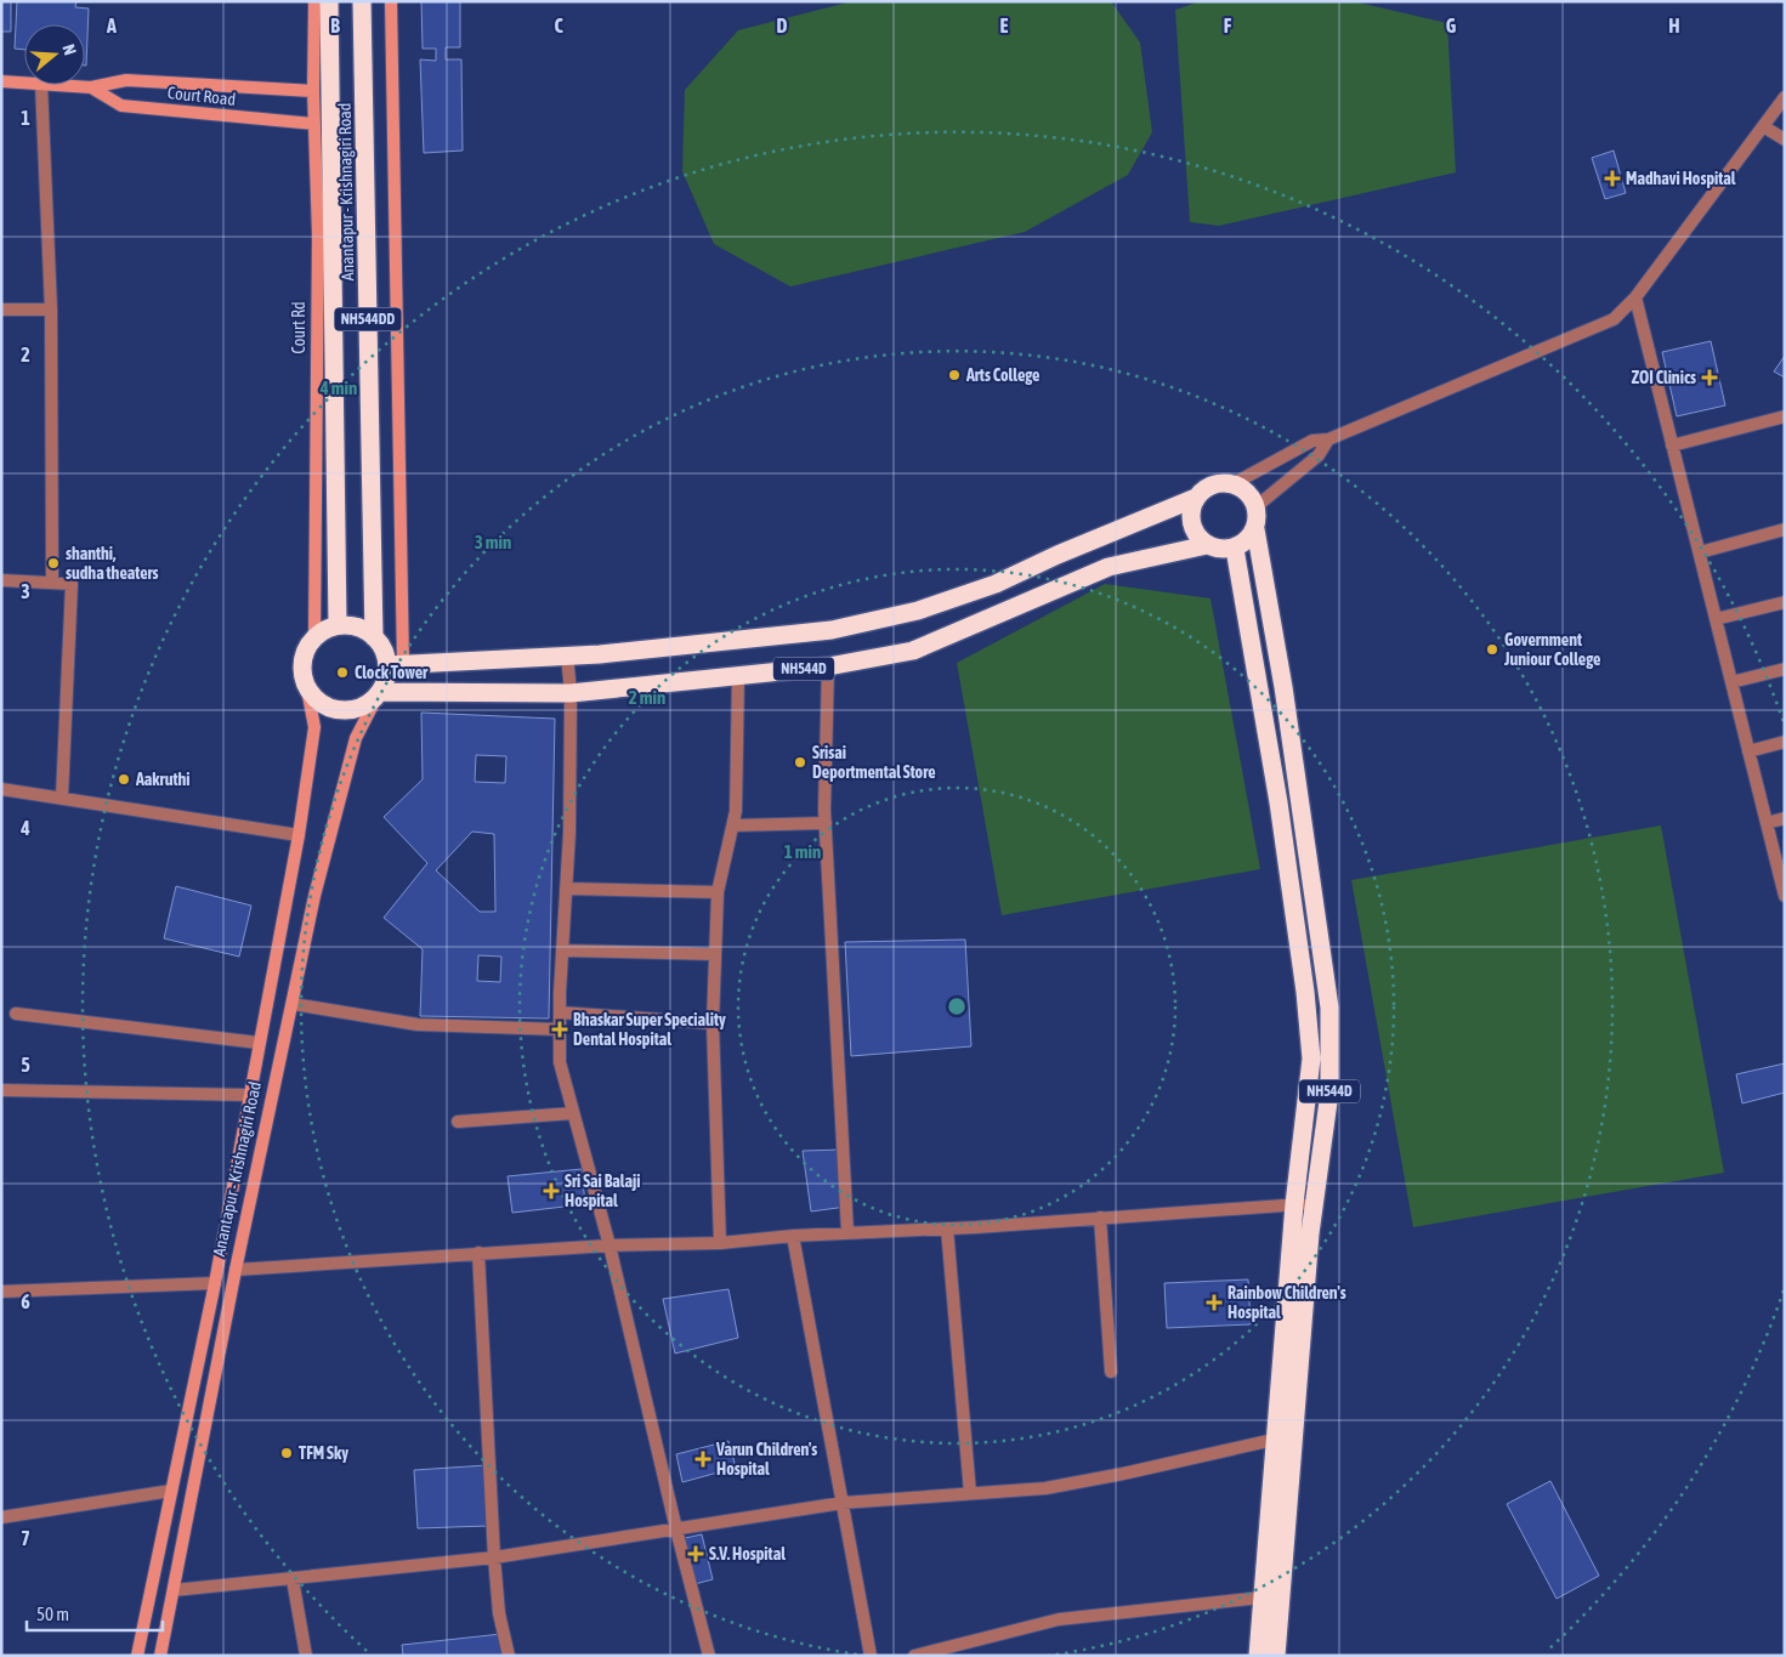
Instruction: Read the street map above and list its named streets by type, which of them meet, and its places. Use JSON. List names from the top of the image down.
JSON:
{
  "streets": {
    "highway": ["Anantapur - Krishnagiri Road", "NH544DD", "NH544D"],
    "main road": ["Court Road", "Court Rd"]
  },
  "crossings": [
    ["Court Road", "Court Rd"],
    ["Anantapur - Krishnagiri Road", "NH544DD"],
    ["Anantapur - Krishnagiri Road", "Court Rd"],
    ["Anantapur - Krishnagiri Road", "NH544D"],
    ["NH544DD", "Court Rd"],
    ["NH544DD", "NH544D"],
    ["Court Rd", "NH544D"]
  ],
  "places": {
    "health": [
      "Madhavi Hospital",
      "ZOI Clinics",
      "Bhaskar Super Speciality Dental Hospital",
      "Sri Sai Balaji Hospital",
      "Rainbow Children's Hospital",
      "Varun Children's Hospital",
      "S.V. Hospital"
    ],
    "other": [
      "Arts College",
      "shanthi, sudha theaters",
      "Government Juniour College",
      "Clock Tower",
      "Srisai Deportmental Store",
      "Aakruthi",
      "TFM Sky"
    ]
  },
  "scale_bar": "50 m",
  "north": "right",
  "grid": {
    "columns": [
      "A",
      "B",
      "C",
      "D",
      "E",
      "F",
      "G",
      "H"
    ],
    "rows": [
      "1",
      "2",
      "3",
      "4",
      "5",
      "6",
      "7"
    ]
  },
  "rings": [
    "4 min",
    "3 min",
    "2 min",
    "1 min"
  ]
}
